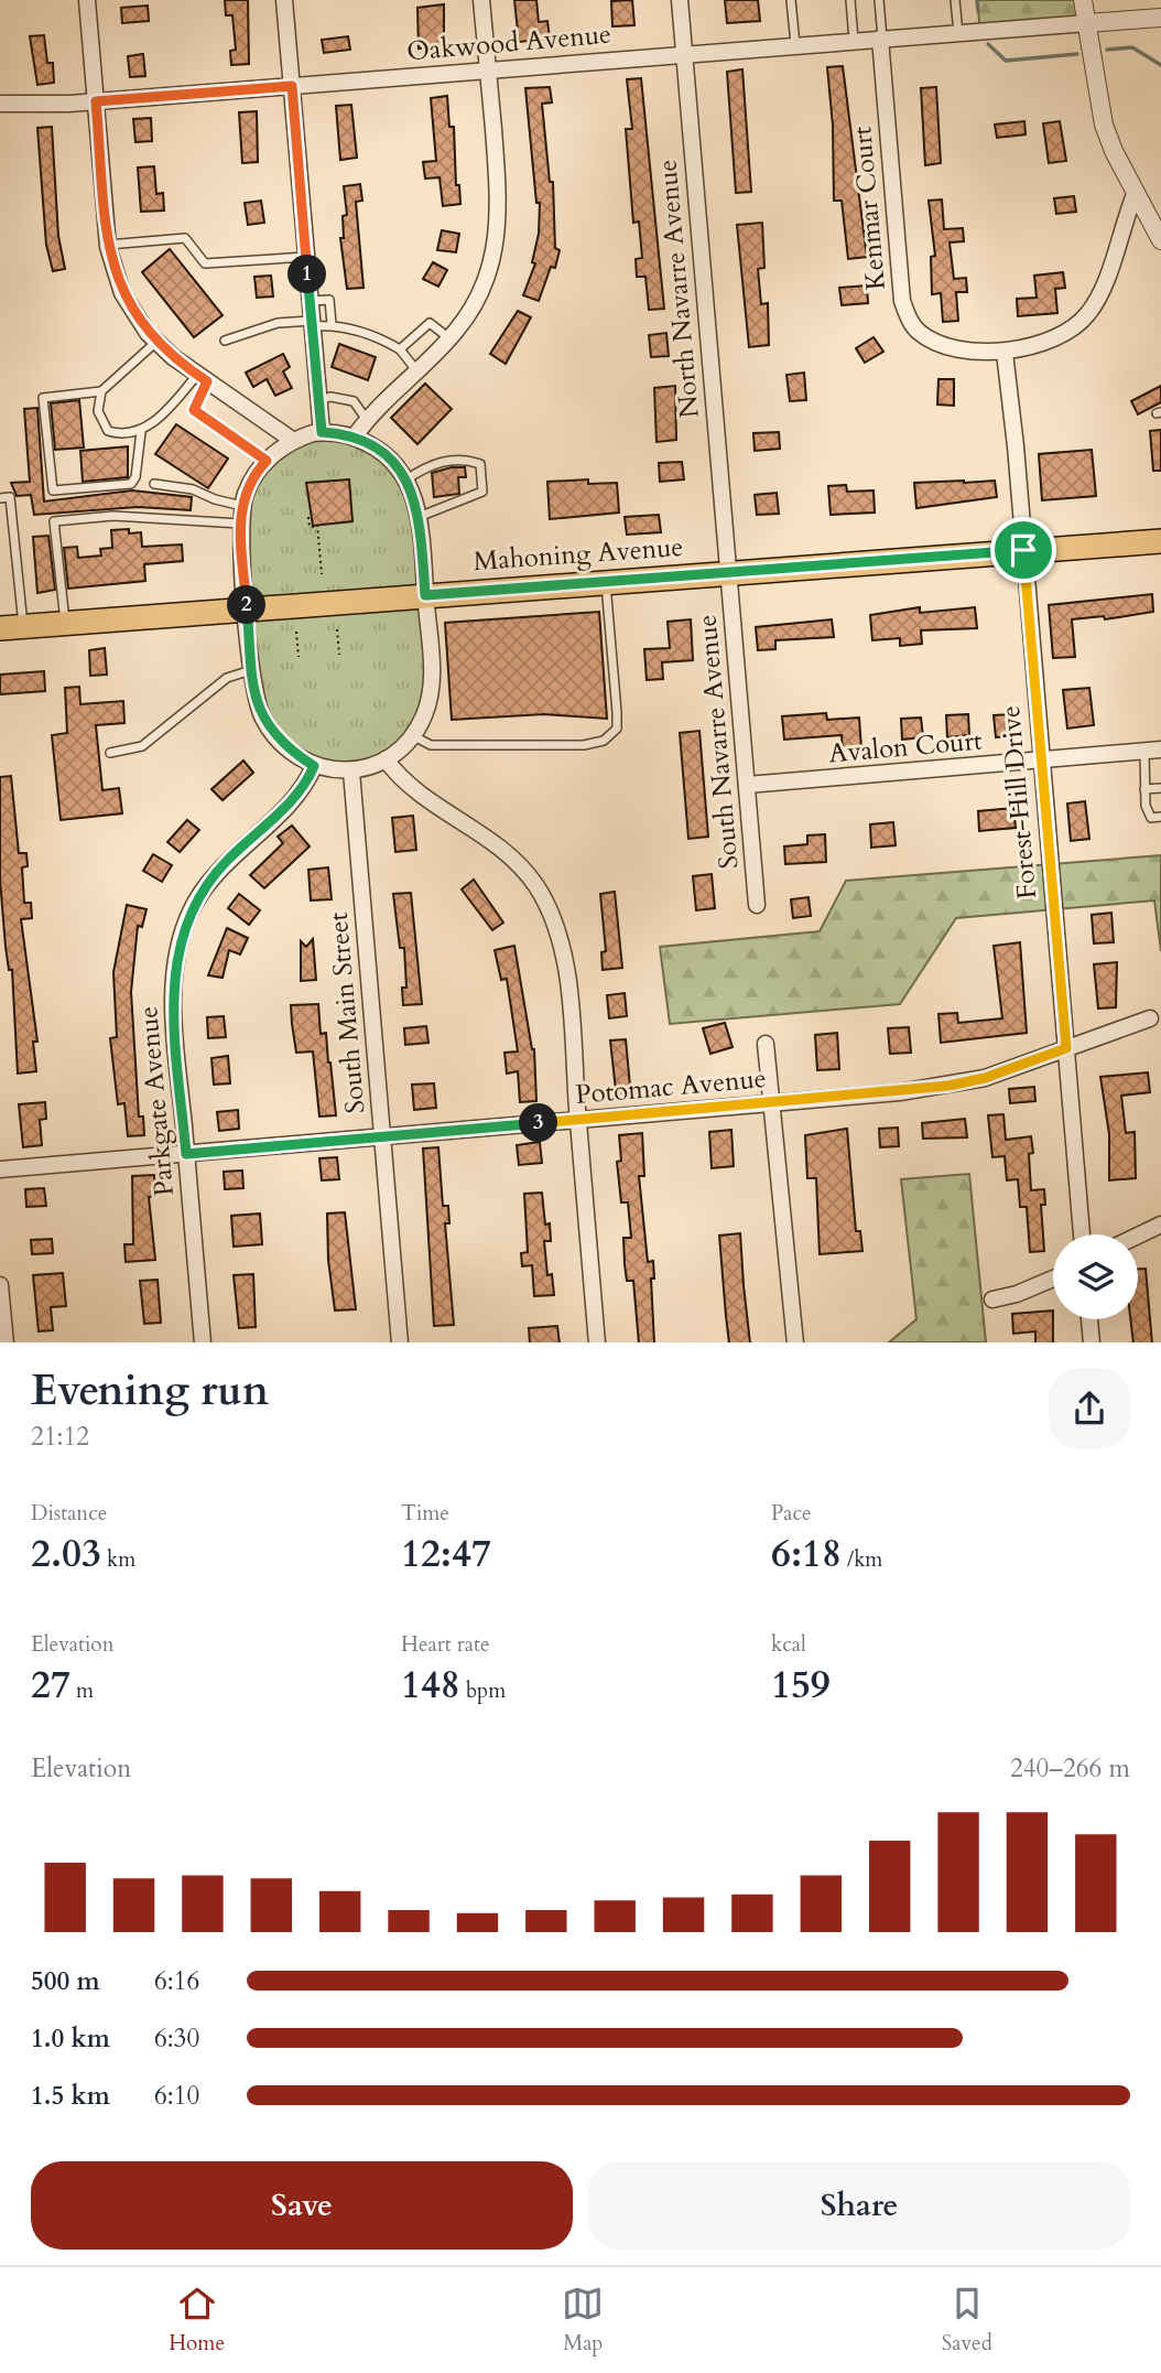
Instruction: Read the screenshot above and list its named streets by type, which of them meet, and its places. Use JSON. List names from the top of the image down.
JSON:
{
  "streets": {
    "main road": ["Mahoning Avenue"],
    "street": [
      "Oakwood Avenue",
      "Kenmar Court",
      "North Navarre Avenue",
      "South Navarre Avenue",
      "Avalon Court",
      "Forest-Hill Drive",
      "South Main Street",
      "Potomac Avenue",
      "Parkgate Avenue"
    ]
  },
  "crossings": [
    ["Oakwood Avenue", "Kenmar Court"],
    ["Oakwood Avenue", "North Navarre Avenue"],
    ["Kenmar Court", "Forest-Hill Drive"],
    ["North Navarre Avenue", "Mahoning Avenue"],
    ["North Navarre Avenue", "South Navarre Avenue"],
    ["Mahoning Avenue", "South Navarre Avenue"],
    ["Mahoning Avenue", "Forest-Hill Drive"],
    ["Mahoning Avenue", "South Main Street"],
    ["Mahoning Avenue", "Parkgate Avenue"],
    ["South Navarre Avenue", "Avalon Court"],
    ["Avalon Court", "Forest-Hill Drive"],
    ["Forest-Hill Drive", "Potomac Avenue"],
    ["South Main Street", "Potomac Avenue"],
    ["South Main Street", "Parkgate Avenue"],
    ["Potomac Avenue", "Parkgate Avenue"]
  ],
  "page": {
    "pins": ["1", "2", "3"],
    "heading": ["Evening run", "21:12"],
    "stats": [
      ["Distance", "2.03 km"],
      ["Time", "12:47"],
      ["Pace", "6:18 /km"],
      ["Elevation", "27 m"],
      ["Heart rate", "148 bpm"],
      ["kcal", "159"]
    ],
    "chart": ["Elevation", "240–266 m"],
    "list": [
      {
        "name": "500 m",
        "note": "6:16"
      },
      {
        "name": "1.0 km",
        "note": "6:30"
      },
      {
        "name": "1.5 km",
        "note": "6:10"
      }
    ],
    "buttons": ["Save", "Share"],
    "tabs": ["Home", "Map", "Saved"]
  }
}
